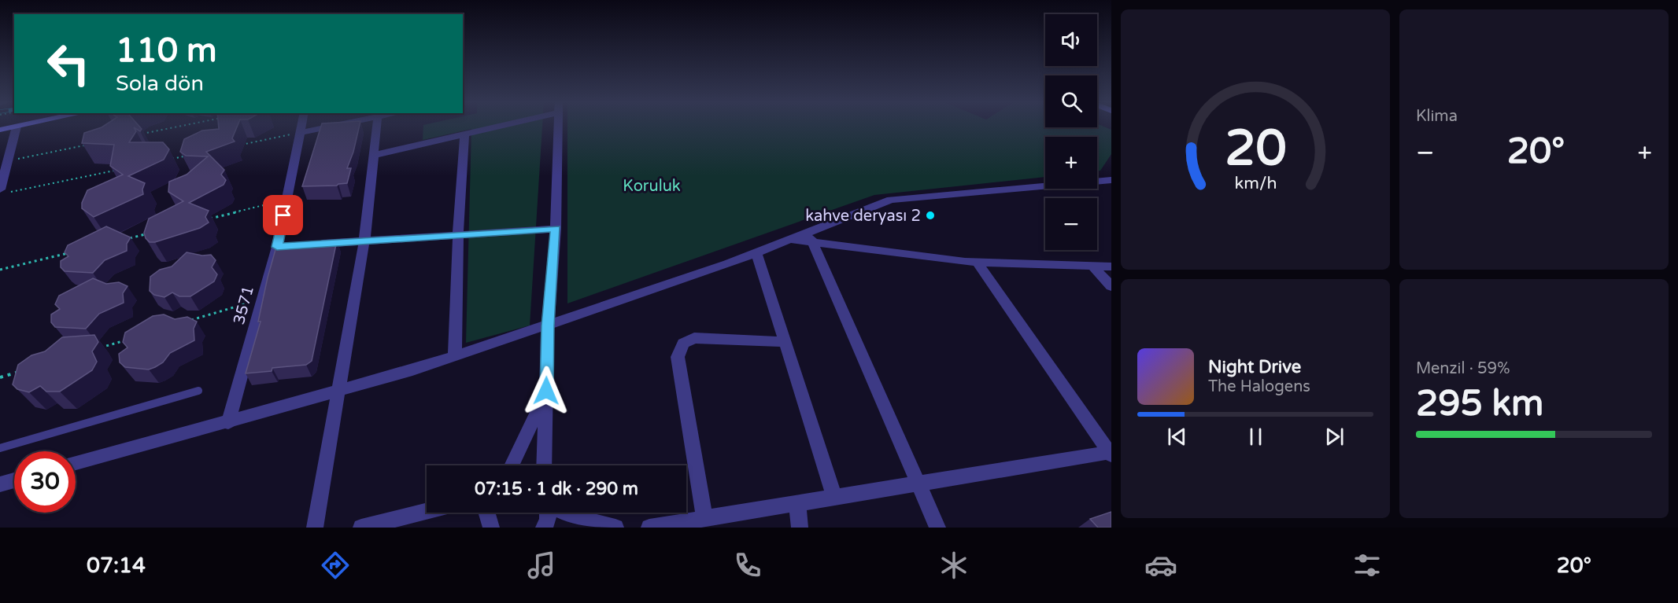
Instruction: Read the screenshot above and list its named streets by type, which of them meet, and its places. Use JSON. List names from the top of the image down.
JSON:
{
  "streets": {
    "street": ["3571"]
  },
  "parks": ["Koruluk"],
  "places": ["kahve deryası 2"],
  "page": {
    "tile": [
      "Klima",
      ["Menzil · 59%", "295 km"]
    ],
    "map_buttons": ["+", "−"],
    "turn": ["110 m", "Sola dön"],
    "heat": ["−", "20°", "+"],
    "song": ["Night Drive", "The Halogens"],
    "limit": "30",
    "trip": "07:15 · 1 dk · 290 m",
    "tabs": ["07:14", "20°"],
    "gauge": ["20", "km/h"]
  }
}
